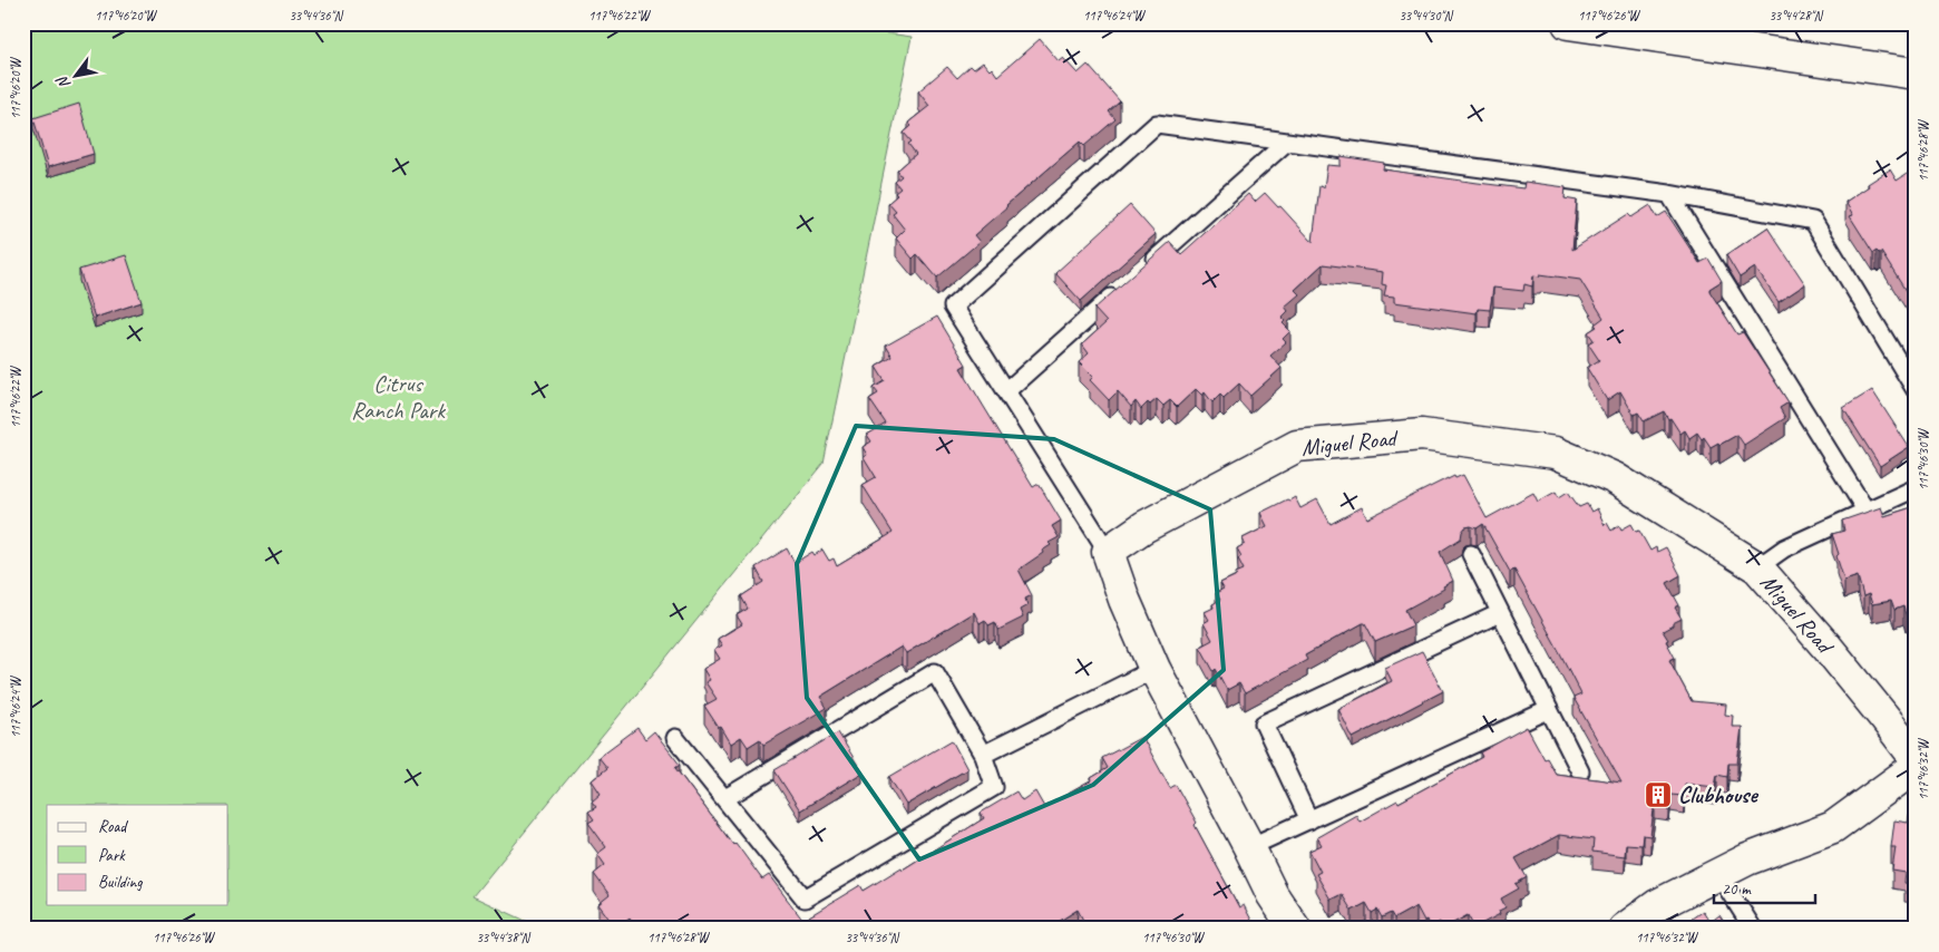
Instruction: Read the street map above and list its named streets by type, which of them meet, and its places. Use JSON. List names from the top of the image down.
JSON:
{
  "streets": {
    "street": ["Miguel Road"]
  },
  "parks": ["Citrus Ranch Park"],
  "places": {
    "building": ["Clubhouse"]
  },
  "legend": ["Road", "Park", "Building"],
  "scale_bar": "20 m",
  "north": "bottom left",
  "coordinates": [
    "117°46'20\"W",
    "33°44'36\"N",
    "117°46'22\"W",
    "117°46'24\"W",
    "33°44'30\"N",
    "117°46'26\"W",
    "33°44'28\"N",
    "117°46'28\"W",
    "117°46'30\"W",
    "117°46'32\"W",
    "33°44'38\"N"
  ]
}
